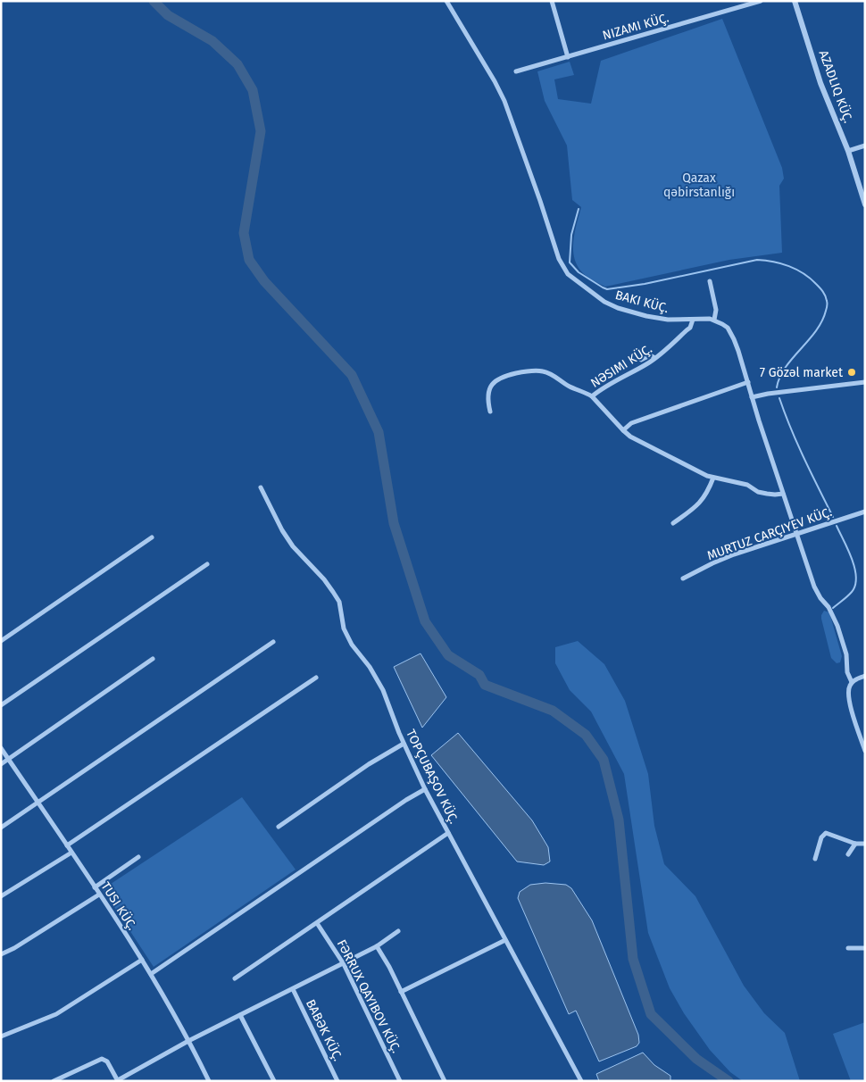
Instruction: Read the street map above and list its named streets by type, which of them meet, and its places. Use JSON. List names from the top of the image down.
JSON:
{
  "streets": {
    "street": [
      "NIZAMI KÜÇ.",
      "NƏSIMI KÜÇ.",
      "TOPÇUBAŞOV KÜÇ.",
      "TUSI KÜÇ.",
      "FƏRRUX QAYIBOV KÜÇ.",
      "BABƏK KÜÇ."
    ]
  },
  "parks": ["Qazax qəbirstanlığı"],
  "places": ["7 Gözəl market"]
}
